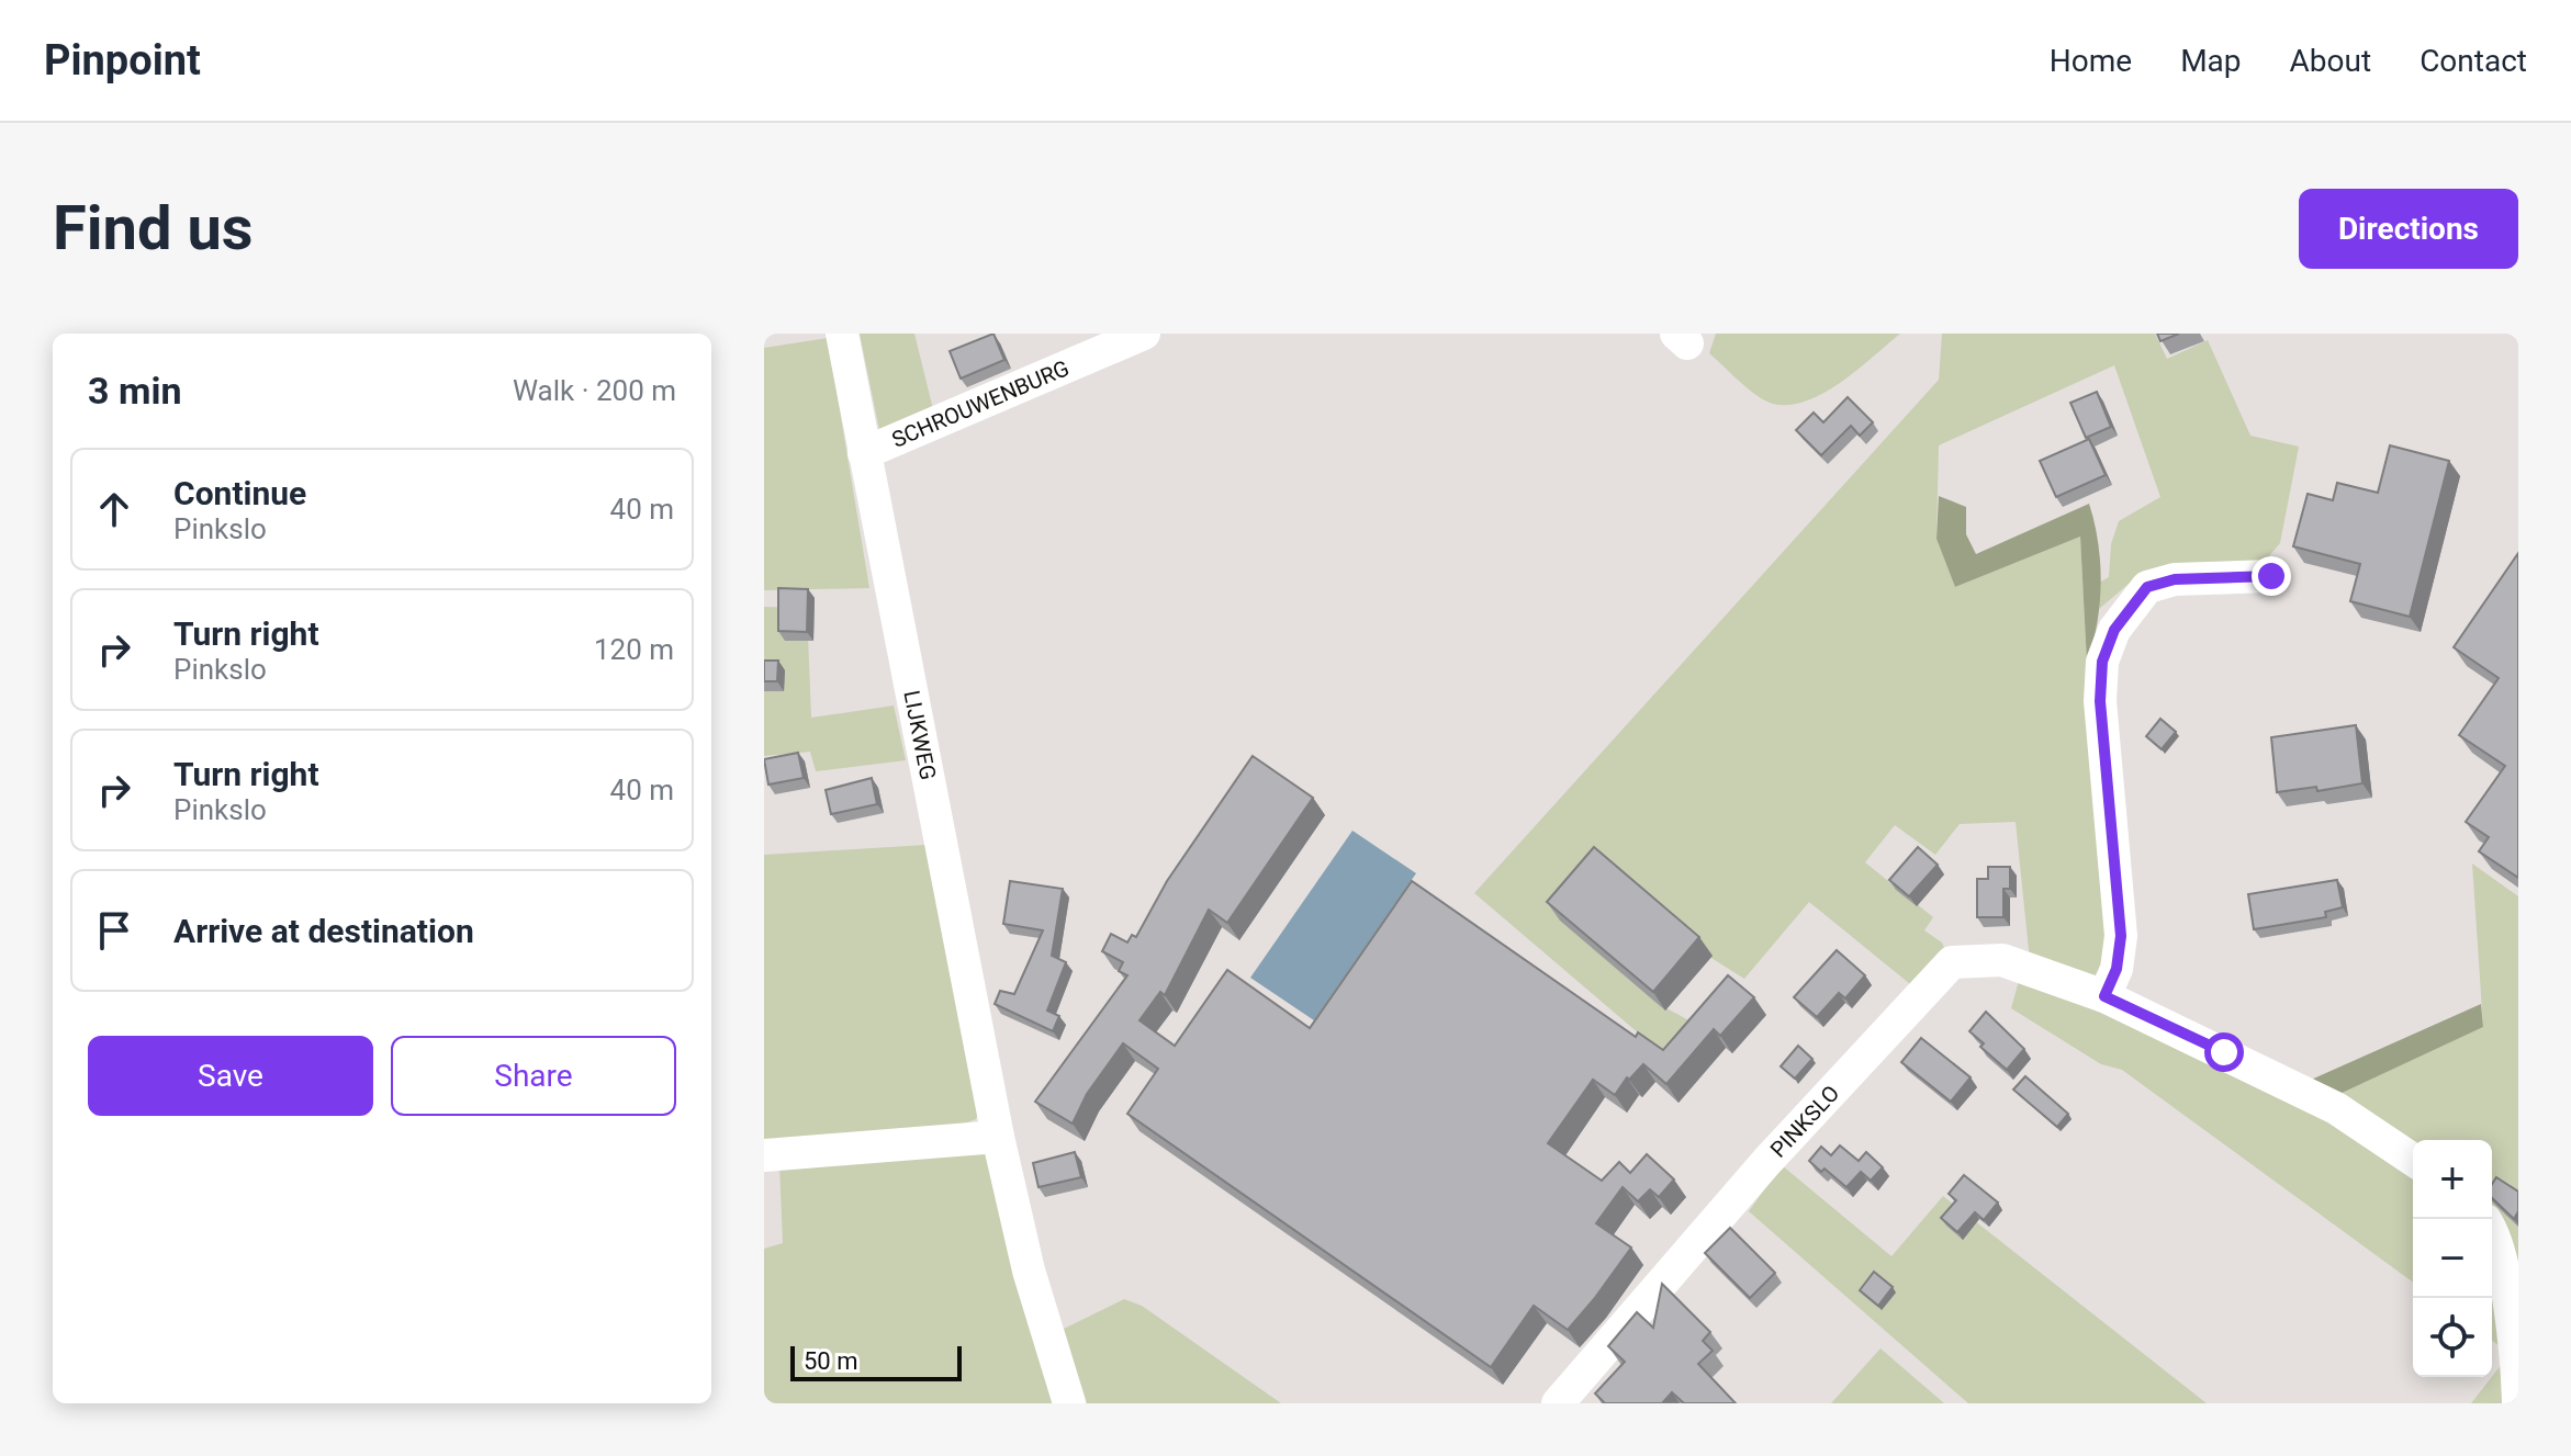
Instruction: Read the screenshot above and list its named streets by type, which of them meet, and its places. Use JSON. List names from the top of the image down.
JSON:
{
  "streets": {
    "street": ["SCHROUWENBURG", "LIJKWEG", "PINKSLO"]
  },
  "crossings": [
    ["SCHROUWENBURG", "LIJKWEG"]
  ],
  "scale_bar": "50 m",
  "page": {
    "header": "Pinpoint",
    "nav": [
      "Home",
      "Map",
      "About",
      "Contact"
    ],
    "buttons": [
      "Directions",
      ["Save", "Share"]
    ],
    "title": "Find us",
    "heading": ["3 min", "Walk · 200 m"],
    "list": [
      ["Continue", "Pinkslo", "40 m"],
      ["Turn right", "Pinkslo", "120 m"],
      ["Turn right", "Pinkslo", "40 m"],
      "Arrive at destination"
    ],
    "map_buttons": ["+", "−"],
    "scale": "50 m"
  }
}
